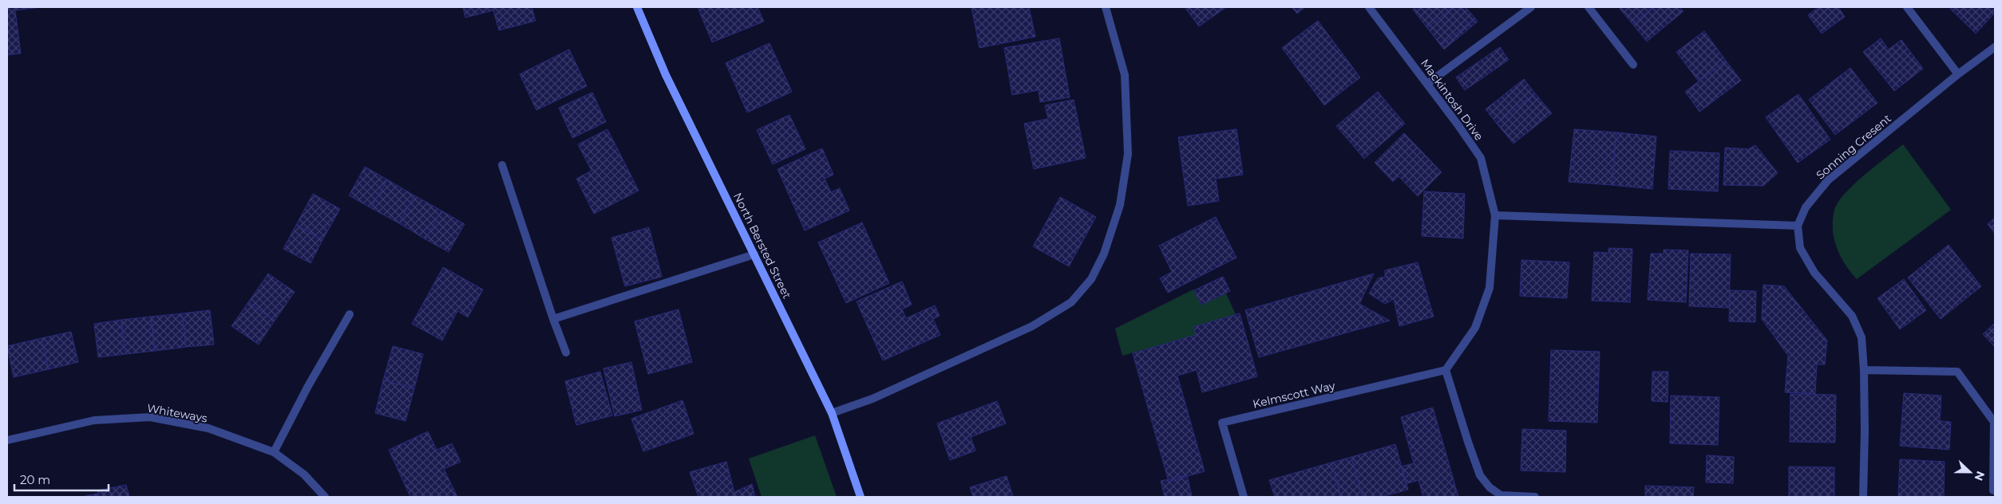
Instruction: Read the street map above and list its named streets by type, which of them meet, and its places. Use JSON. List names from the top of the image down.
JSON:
{
  "streets": {
    "street": [
      "Mackintosh Drive",
      "Sonning Cresent",
      "North Bersted Street",
      "Kelmscott Way",
      "Whiteways"
    ]
  },
  "scale_bar": "20 m",
  "north": "right"
}
